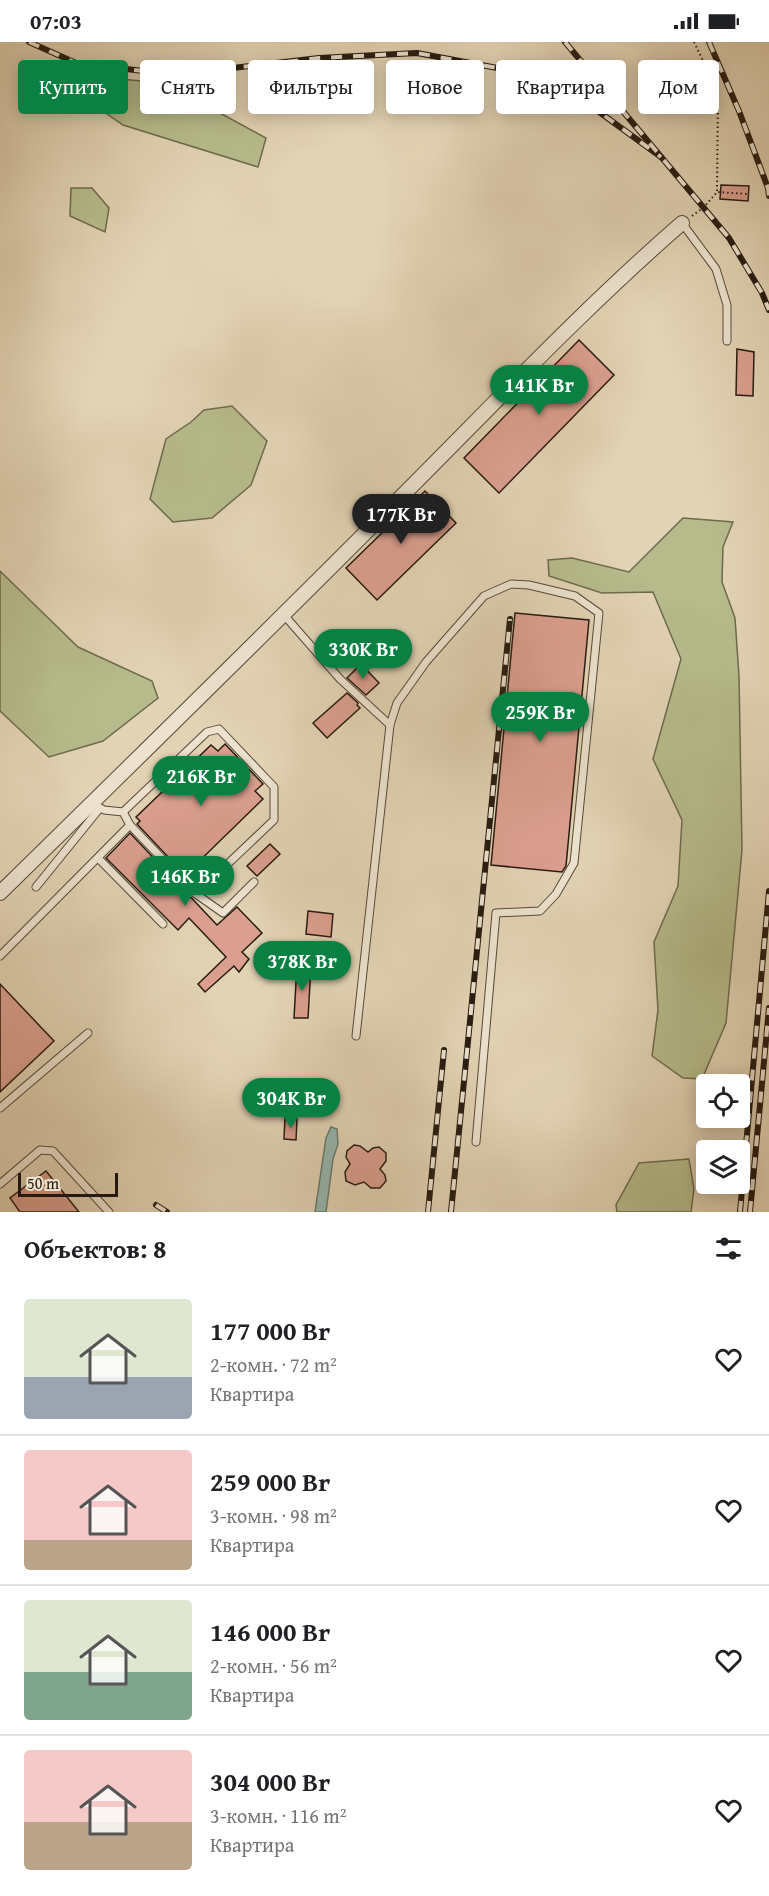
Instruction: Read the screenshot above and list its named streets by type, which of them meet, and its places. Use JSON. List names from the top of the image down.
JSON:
{
  "scale_bar": "50 m",
  "page": {
    "status": "07:03",
    "chip": [
      "Купить",
      "Снять",
      "Фильтры",
      "Новое",
      "Квартира",
      "Дом"
    ],
    "price": [
      "141K Br",
      "177K Br",
      "330K Br",
      "259K Br",
      "216K Br",
      "146K Br",
      "378K Br",
      "304K Br"
    ],
    "scale": "50 m",
    "heading": "Объектов: 8",
    "list": [
      {
        "name": "177 000 Br",
        "note": "2-комн. · 72 m² · Квартира"
      },
      {
        "name": "259 000 Br",
        "note": "3-комн. · 98 m² · Квартира"
      },
      {
        "name": "146 000 Br",
        "note": "2-комн. · 56 m² · Квартира"
      },
      {
        "name": "304 000 Br",
        "note": "3-комн. · 116 m² · Квартира"
      }
    ]
  }
}
